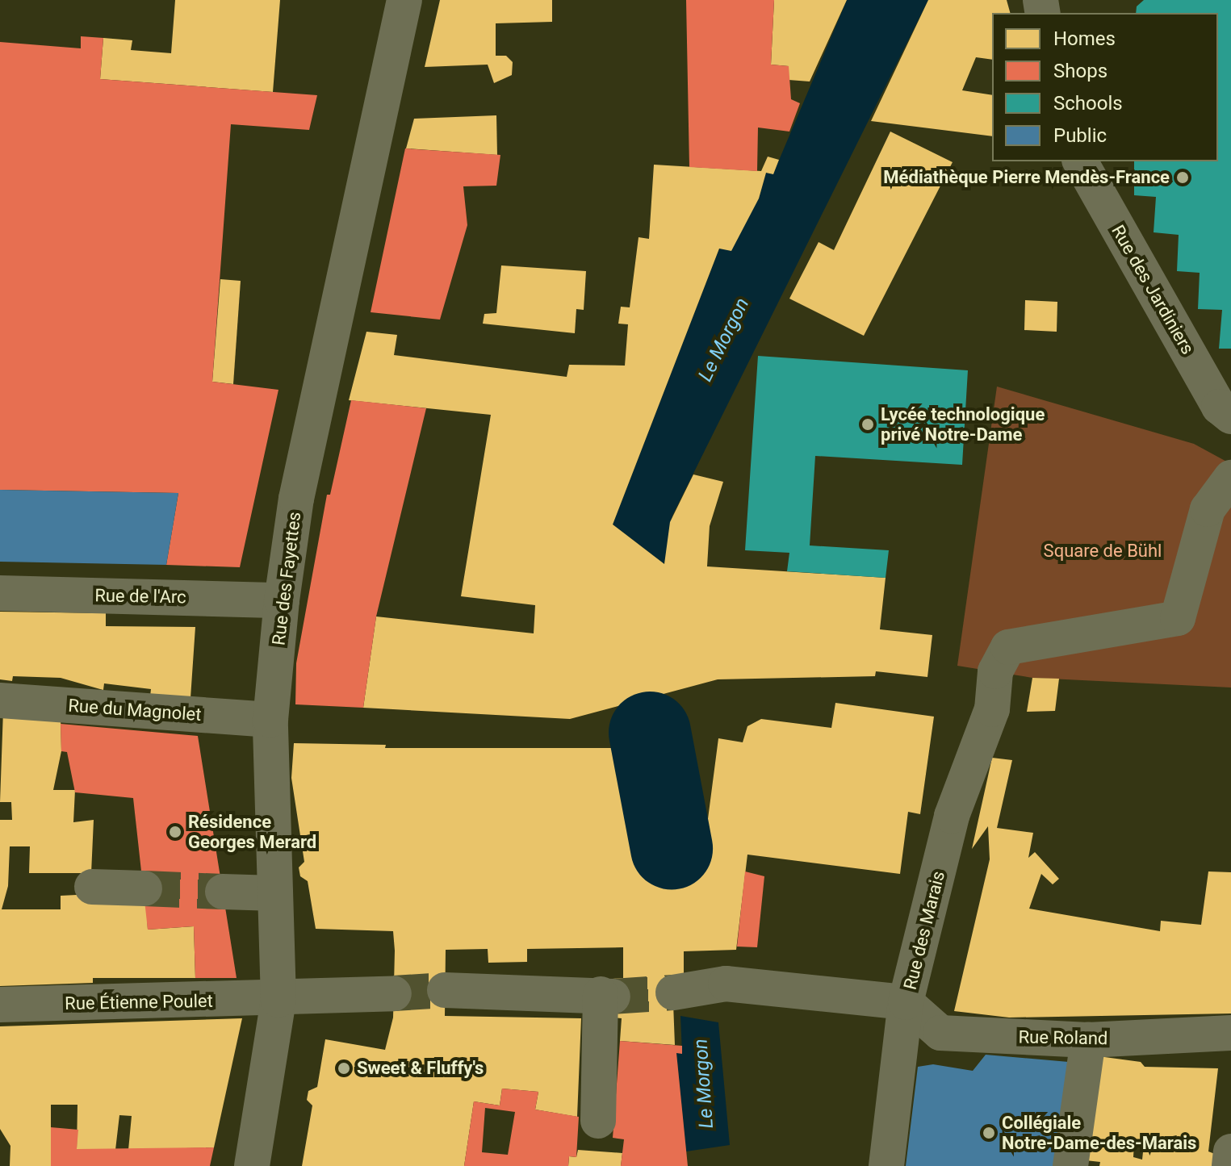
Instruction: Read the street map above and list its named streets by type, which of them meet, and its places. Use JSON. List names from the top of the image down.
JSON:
{
  "streets": {
    "street": [
      "Rue des Jardiniers",
      "Rue des Fayettes",
      "Rue de l'Arc",
      "Rue du Magnolet",
      "Rue des Marais",
      "Rue Étienne Poulet",
      "Rue Roland"
    ]
  },
  "crossings": [
    ["Rue des Fayettes", "Rue de l'Arc"],
    ["Rue des Fayettes", "Rue du Magnolet"],
    ["Rue des Fayettes", "Rue Étienne Poulet"],
    ["Rue des Marais", "Rue Roland"]
  ],
  "water": ["Le Morgon"],
  "parks": ["Square de Bühl"],
  "places": [
    "Médiathèque Pierre Mendès-France",
    "Lycée technologique privé Notre-Dame",
    "Résidence Georges Merard",
    "Sweet & Fluffy's",
    "Collégiale Notre-Dame-des-Marais"
  ],
  "legend": [
    "Homes",
    "Shops",
    "Schools",
    "Public"
  ]
}
